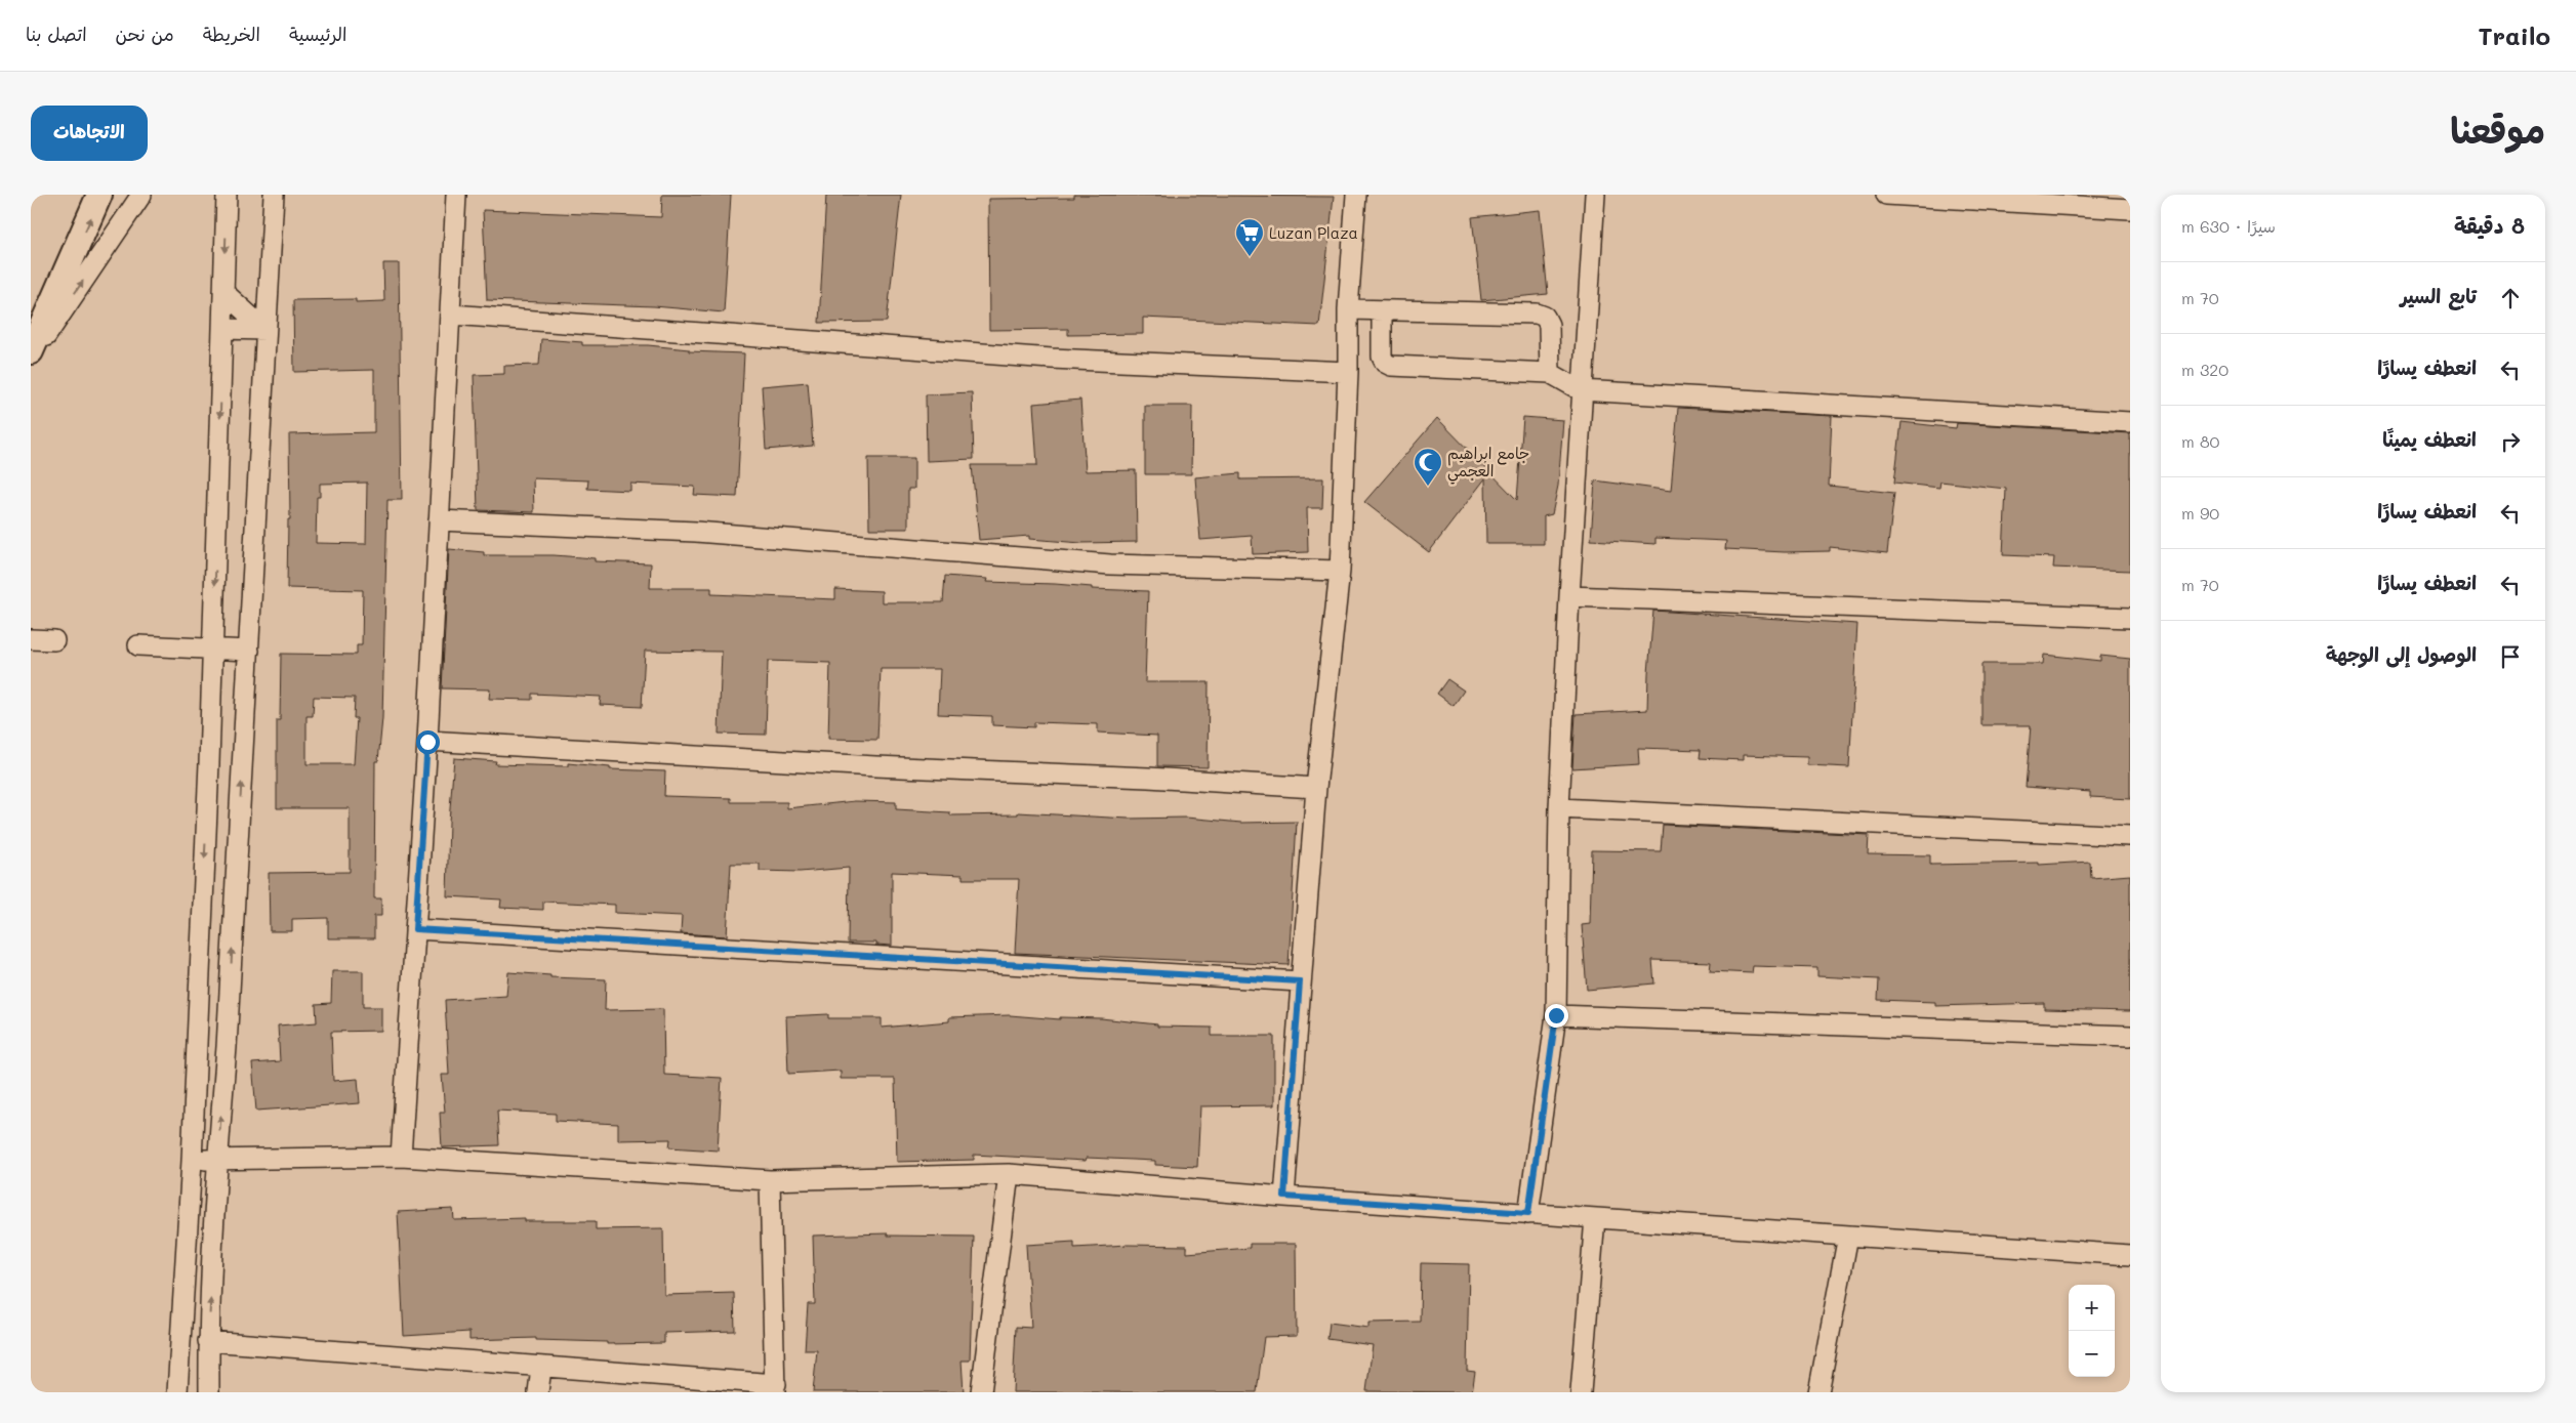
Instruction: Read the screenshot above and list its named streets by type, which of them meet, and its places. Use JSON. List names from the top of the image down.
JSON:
{
  "places": {
    "supermarket": ["Luzan Plaza"],
    "mosque": ["جامع ابراهيم العجمي"]
  },
  "page": {
    "header": "Trailo",
    "nav": [
      "الرئيسية",
      "الخريطة",
      "من نحن",
      "اتصل بنا"
    ],
    "title": "موقعنا",
    "buttons": "الاتجاهات",
    "heading": ["8 دقيقة", "سيرًا · 630 m"],
    "list": [
      ["تابع السير", "70 m"],
      ["انعطف يسارًا", "320 m"],
      ["انعطف يمينًا", "80 m"],
      ["انعطف يسارًا", "90 m"],
      ["انعطف يسارًا", "70 m"],
      "الوصول إلى الوجهة"
    ],
    "map_buttons": ["+", "−"]
  }
}
